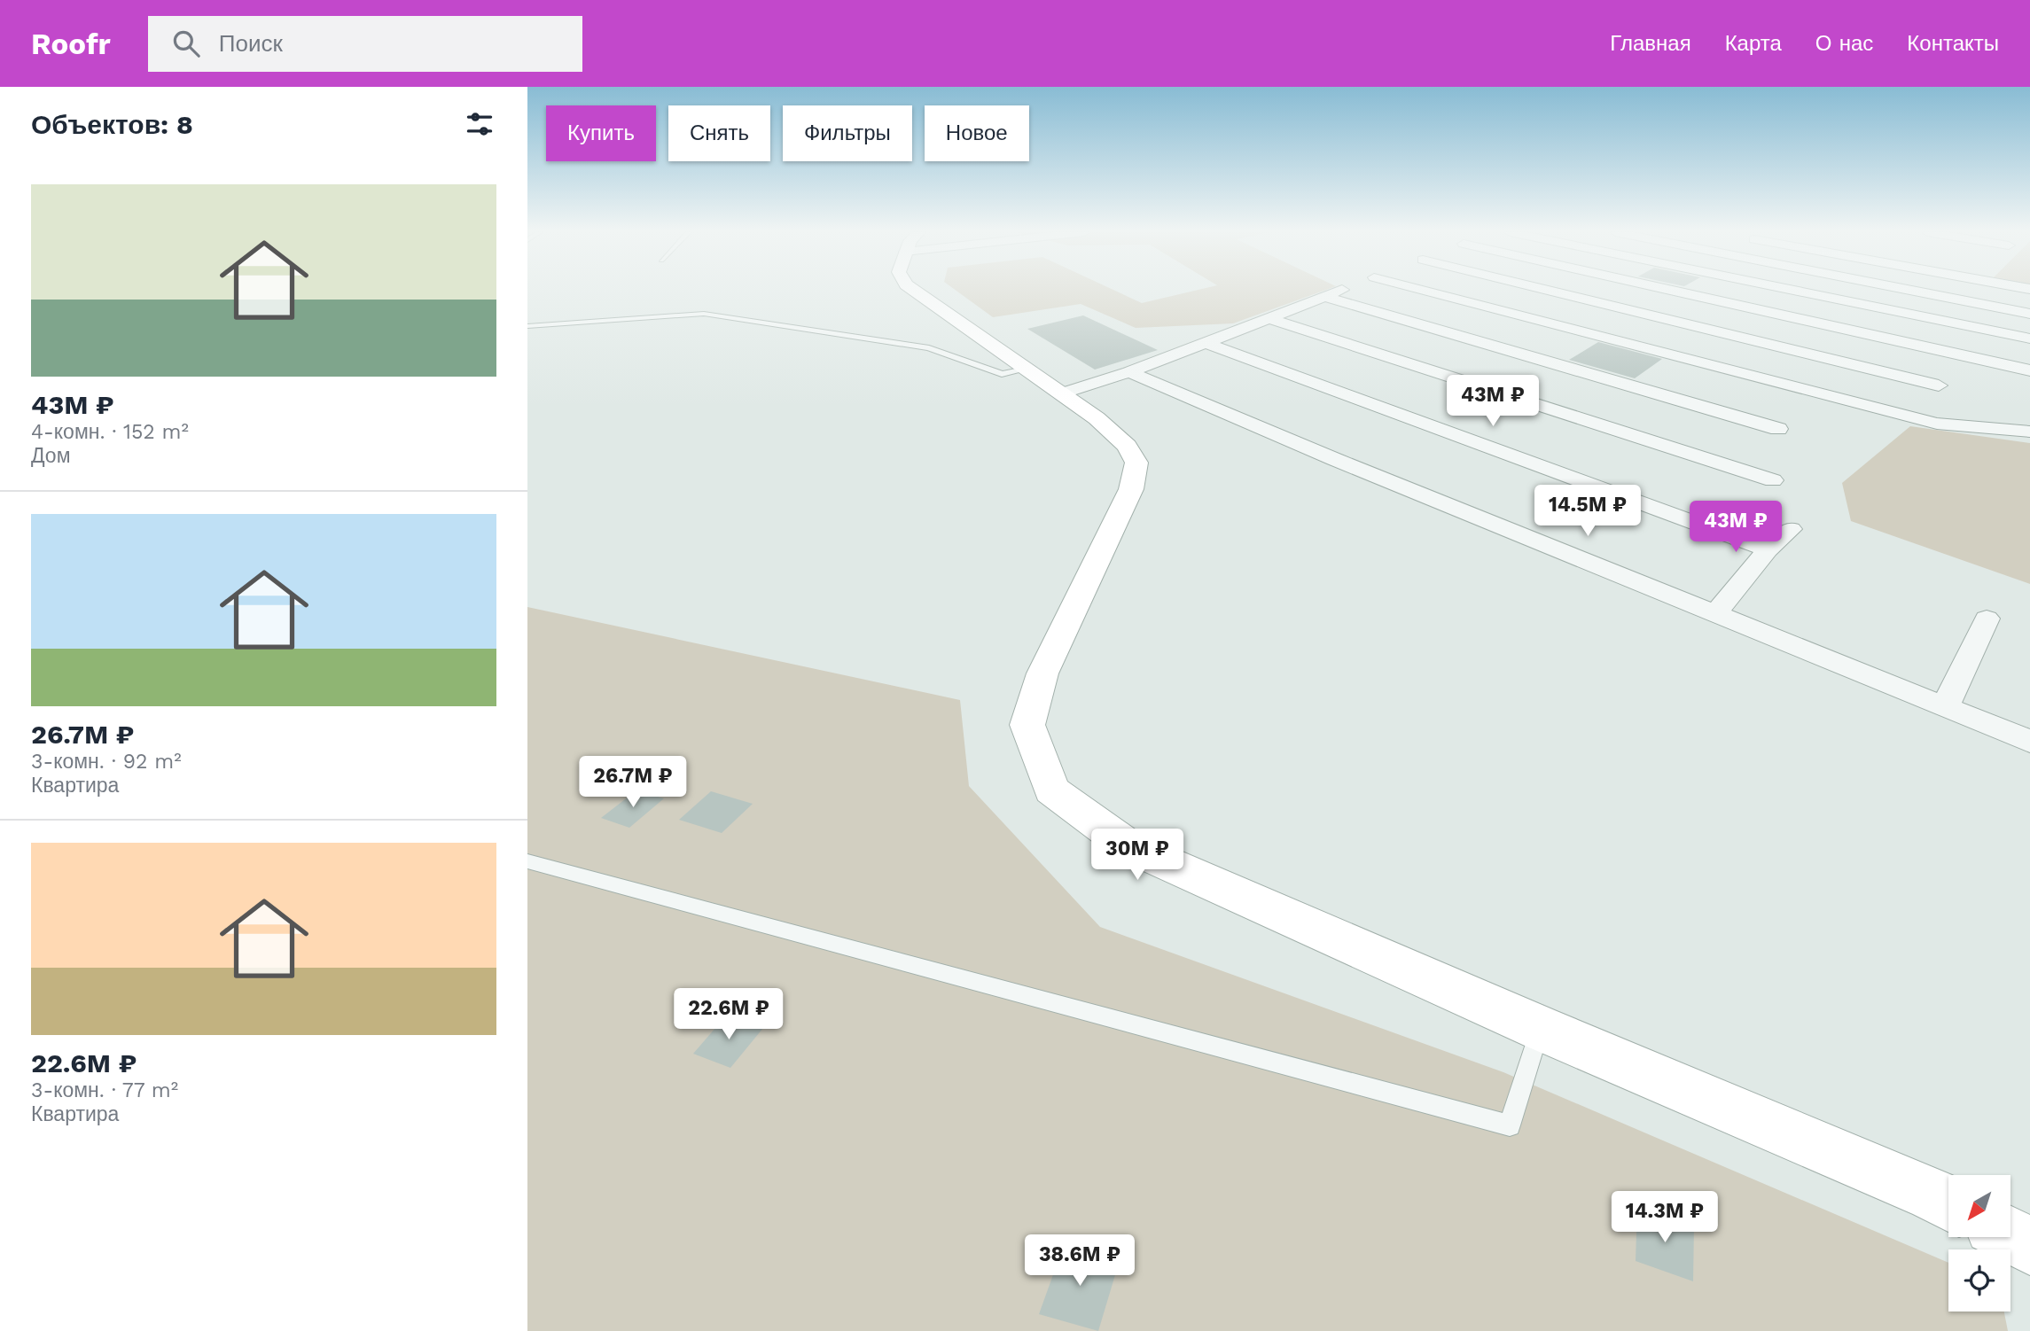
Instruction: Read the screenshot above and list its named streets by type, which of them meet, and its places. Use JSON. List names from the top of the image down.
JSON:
{
  "north": "bottom left",
  "page": {
    "header": "Roofr",
    "search": "Поиск",
    "nav": [
      "Главная",
      "Карта",
      "О нас",
      "Контакты"
    ],
    "heading": "Объектов: 8",
    "chip": [
      "Купить",
      "Снять",
      "Фильтры",
      "Новое"
    ],
    "list": [
      {
        "name": "43M ₽",
        "note": "4-комн. · 152 m² · Дом"
      },
      {
        "name": "26.7M ₽",
        "note": "3-комн. · 92 m² · Квартира"
      },
      {
        "name": "22.6M ₽",
        "note": "3-комн. · 77 m² · Квартира"
      }
    ],
    "price": [
      "43M ₽",
      "14.5M ₽",
      "43M ₽",
      "26.7M ₽",
      "30M ₽",
      "22.6M ₽",
      "14.3M ₽",
      "38.6M ₽"
    ]
  }
}
